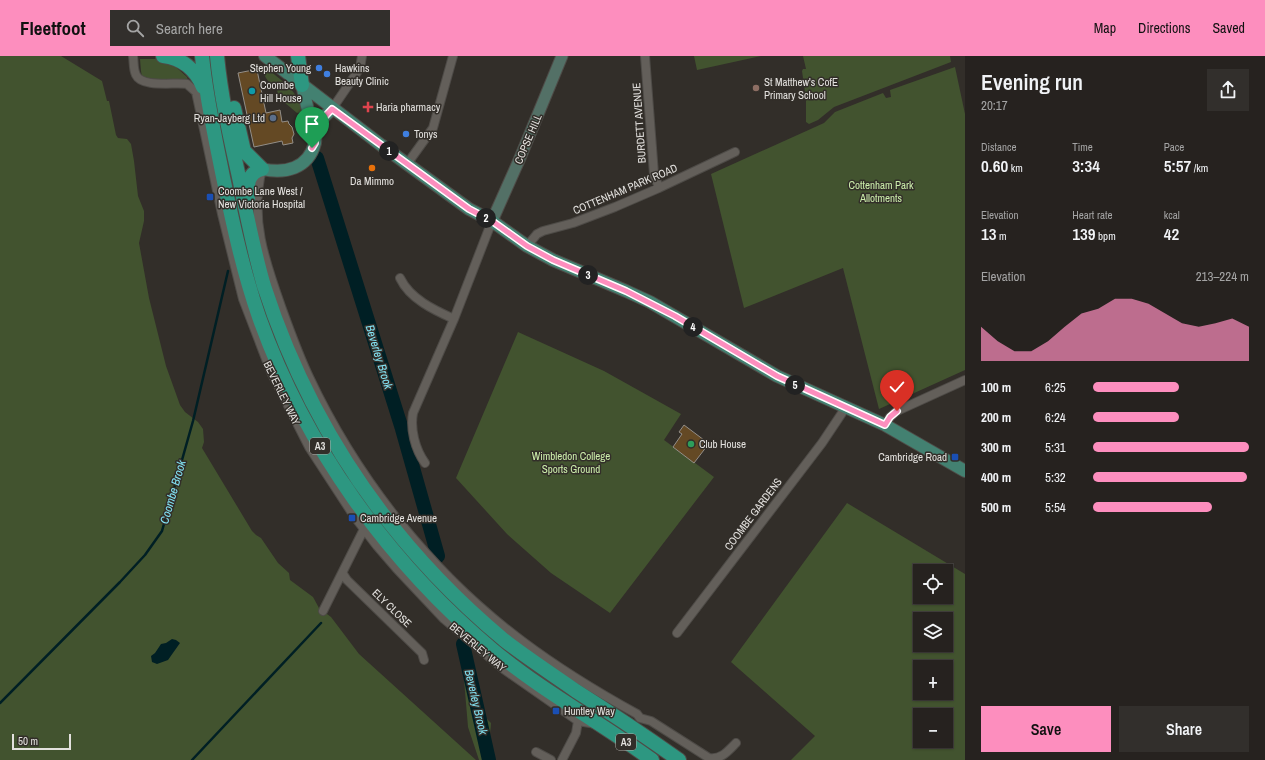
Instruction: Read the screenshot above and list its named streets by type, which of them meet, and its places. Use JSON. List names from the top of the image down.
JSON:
{
  "streets": {
    "highway": ["BEVERLEY WAY", "A3"],
    "street": [
      "BURDETT AVENUE",
      "COPSE HILL",
      "COTTENHAM PARK ROAD",
      "COOMBE GARDENS",
      "ELY CLOSE"
    ]
  },
  "crossings": [
    ["BURDETT AVENUE", "COTTENHAM PARK ROAD"]
  ],
  "water": ["Beverley Brook", "Coombe Brook"],
  "parks": ["Cottenham Park Allotments", "Wimbledon College Sports Ground"],
  "places": {
    "other": [
      "Stephen Young",
      "Hawkins Beauty Clinic",
      "St Matthew's CofE Primary School",
      "Coombe Hill House",
      "Ryan-Jayberg Ltd",
      "Tonys",
      "Da Mimmo",
      "Club House"
    ],
    "health": ["Haria pharmacy"],
    "transit": [
      "Coombe Lane West / New Victoria Hospital",
      "Cambridge Road",
      "Cambridge Avenue",
      "Huntley Way"
    ]
  },
  "scale_bar": "50 m",
  "page": {
    "header": "Fleetfoot",
    "search": "Search here",
    "nav": ["Map", "Directions", "Saved"],
    "heading": ["Evening run", "20:17"],
    "stats": [
      ["Distance", "0.60 km"],
      ["Time", "3:34"],
      ["Pace", "5:57 /km"],
      ["Elevation", "13 m"],
      ["Heart rate", "139 bpm"],
      ["kcal", "42"]
    ],
    "pins": [
      "1",
      "2",
      "3",
      "4",
      "5"
    ],
    "chart": ["Elevation", "213–224 m"],
    "list": [
      {
        "name": "100 m",
        "note": "6:25"
      },
      {
        "name": "200 m",
        "note": "6:24"
      },
      {
        "name": "300 m",
        "note": "5:31"
      },
      {
        "name": "400 m",
        "note": "5:32"
      },
      {
        "name": "500 m",
        "note": "5:54"
      }
    ],
    "map_buttons": ["+", "−"],
    "buttons": ["Save", "Share"],
    "scale": "50 m"
  }
}
